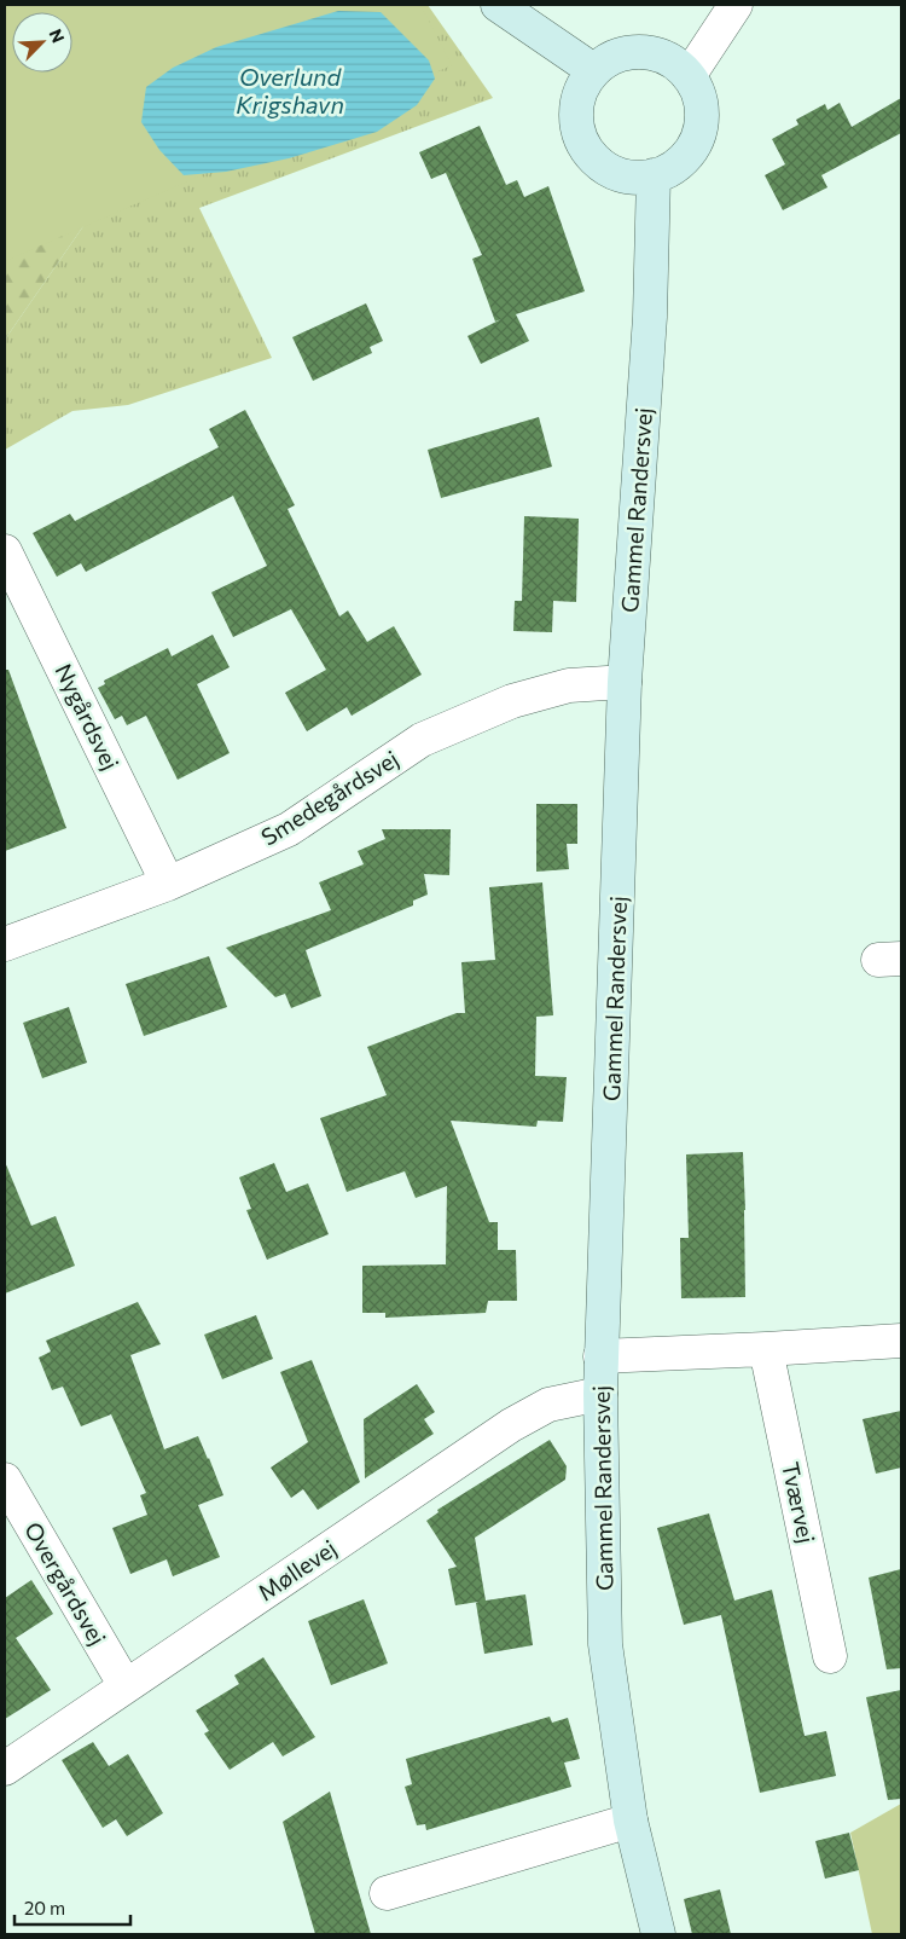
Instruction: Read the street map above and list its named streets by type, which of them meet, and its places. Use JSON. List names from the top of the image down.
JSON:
{
  "streets": {
    "street": [
      "Gammel Randersvej",
      "Nygårdsvej",
      "Smedegårdsvej",
      "Tværvej",
      "Møllevej",
      "Overgårdsvej"
    ]
  },
  "crossings": [
    ["Gammel Randersvej", "Smedegårdsvej"],
    ["Gammel Randersvej", "Møllevej"],
    ["Nygårdsvej", "Smedegårdsvej"],
    ["Møllevej", "Overgårdsvej"]
  ],
  "water": ["Overlund Krigshavn"],
  "scale_bar": "20 m",
  "north": "top right"
}
